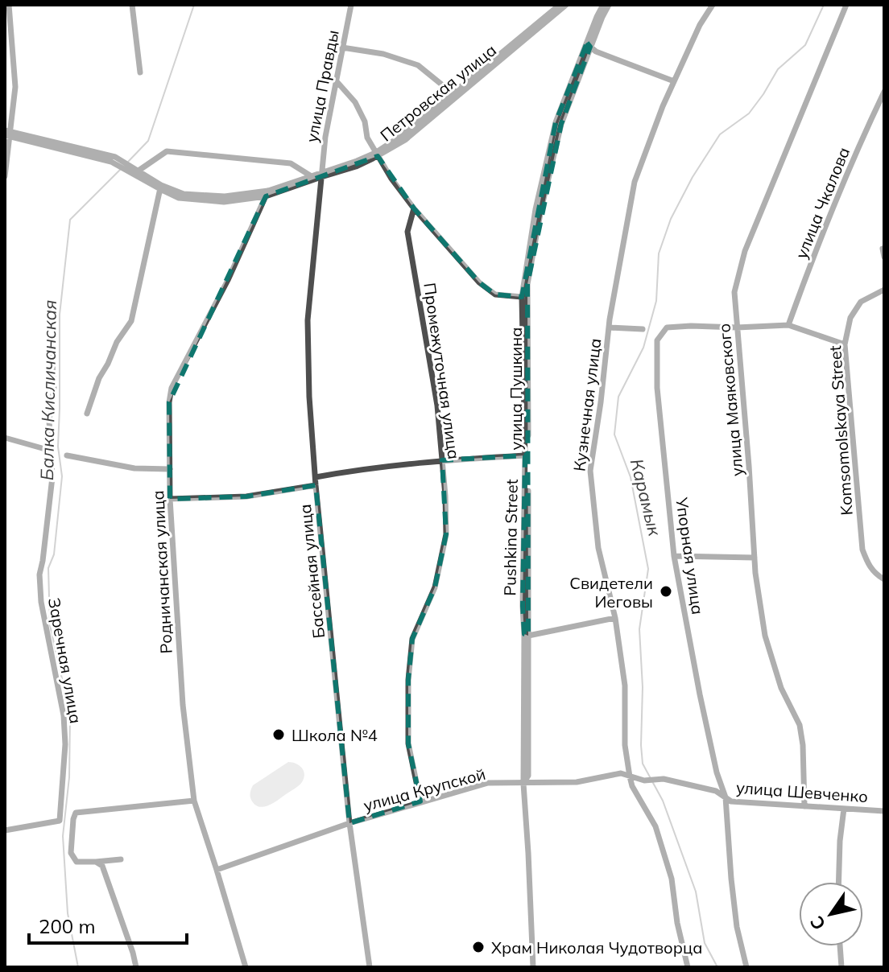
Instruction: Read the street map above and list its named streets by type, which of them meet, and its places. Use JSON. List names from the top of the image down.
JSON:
{
  "streets": {
    "street": [
      "улица Правды",
      "Петровская улица",
      "улица Чкалова",
      "Промежуточная улица",
      "улица Пушкина",
      "улица Маяковского",
      "Кузнечная улица",
      "Komsomolskaya Street",
      "Pushkina Street",
      "Упорная улица",
      "Бассейная улица",
      "Родничанская улица",
      "Заречная улица",
      "улица Крупской",
      "улица Шевченко"
    ]
  },
  "crossings": [
    ["улица Правды", "Бассейная улица"],
    ["улица Чкалова", "Упорная улица"],
    ["Промежуточная улица", "улица Крупской"],
    ["улица Пушкина", "Pushkina Street"],
    ["улица Пушкина", "улица Крупской"],
    ["улица Маяковского", "Упорная улица"],
    ["улица Маяковского", "улица Шевченко"],
    ["Кузнечная улица", "улица Крупской"],
    ["Komsomolskaya Street", "Упорная улица"],
    ["Упорная улица", "улица Шевченко"],
    ["Бассейная улица", "улица Крупской"],
    ["Родничанская улица", "улица Крупской"],
    ["улица Крупской", "улица Шевченко"]
  ],
  "water": ["Балка Кисличанская", "Карамык"],
  "places": ["Свидетели Иеговы", "Школа №4", "Храм Николая Чудотворца"],
  "scale_bar": "200 m",
  "north": "bottom left"
}
